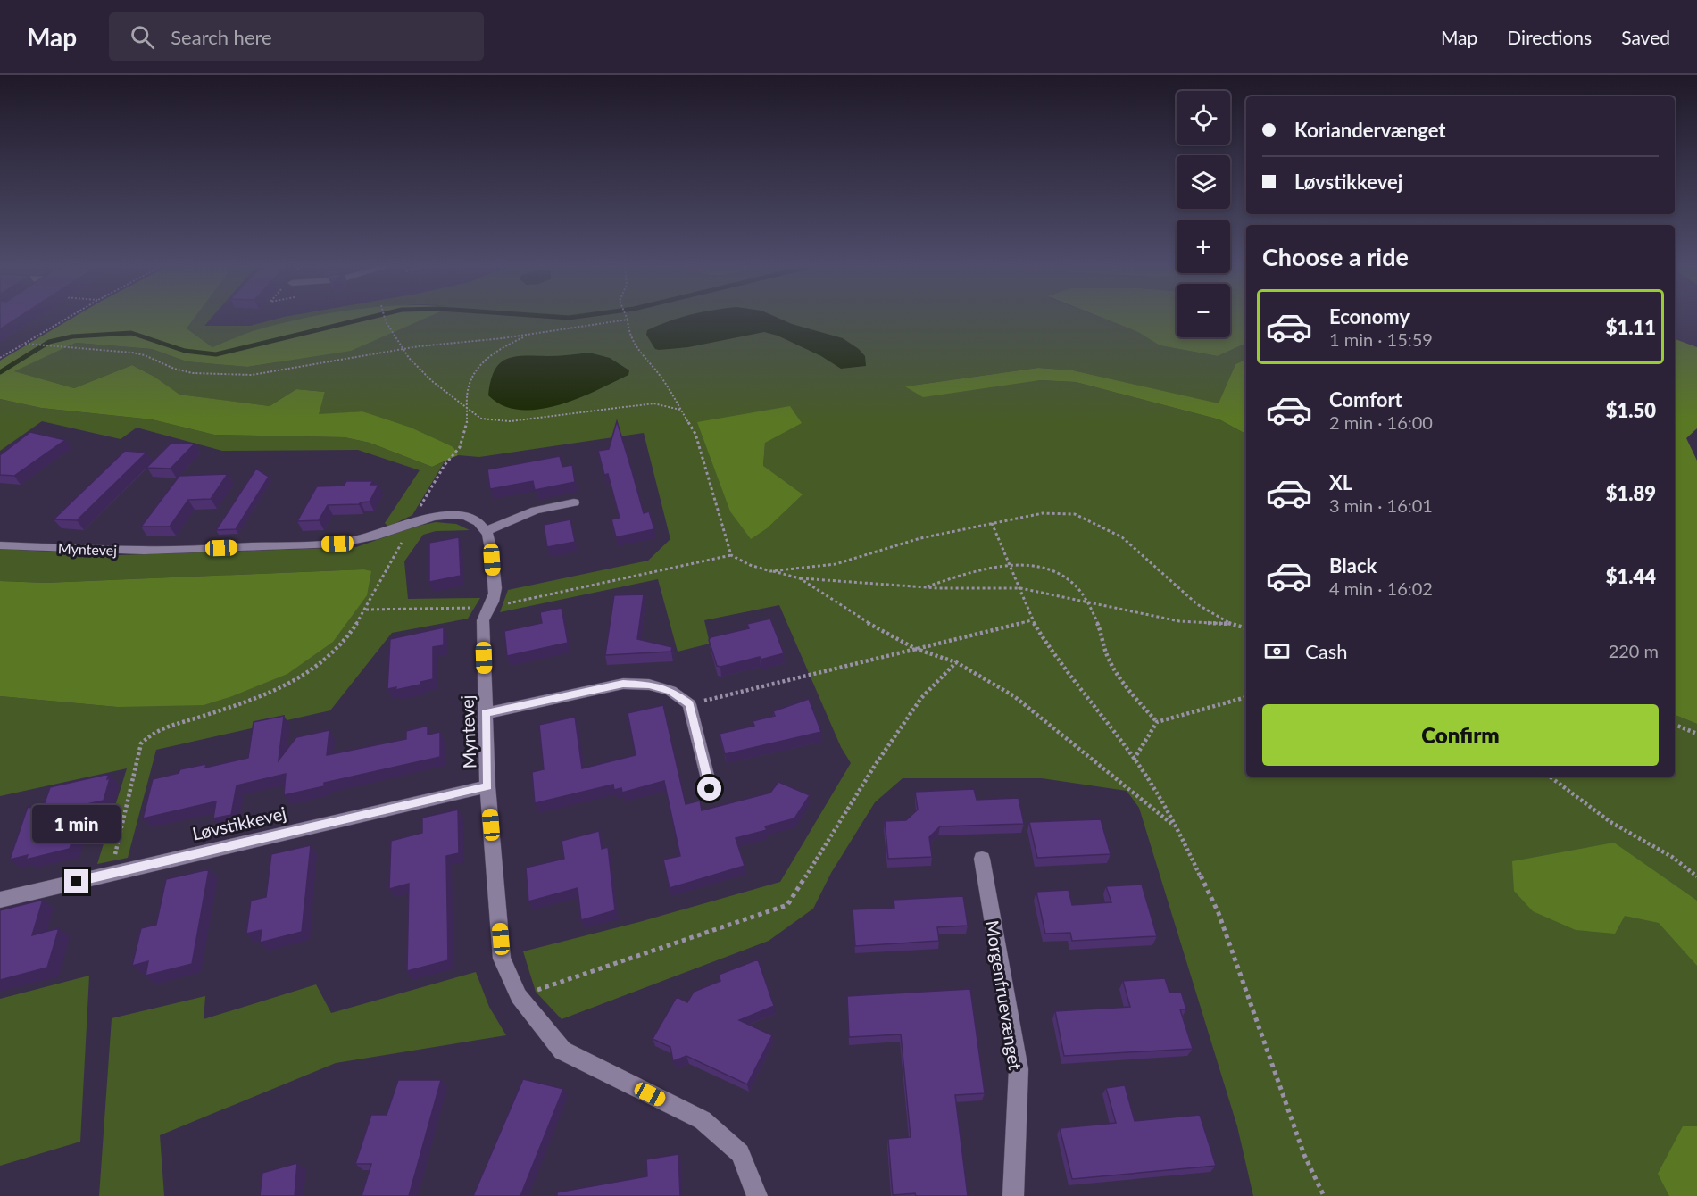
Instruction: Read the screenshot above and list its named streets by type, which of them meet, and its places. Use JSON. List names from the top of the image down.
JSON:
{
  "streets": {
    "street": ["Myntevej", "Løvstikkevej", "Morgenfruevænget"]
  },
  "crossings": [
    ["Myntevej", "Løvstikkevej"]
  ],
  "page": {
    "header": "Map",
    "search": "Search here",
    "nav": ["Map", "Directions", "Saved"],
    "map_buttons": ["+", "−"],
    "banner": ["Koriandervænget", "Løvstikkevej"],
    "heading": "Choose a ride",
    "list": [
      {
        "name": "Economy",
        "note": "1 min · 15:59",
        "value": "$1.11"
      },
      {
        "name": "Comfort",
        "note": "2 min · 16:00",
        "value": "$1.50"
      },
      {
        "name": "XL",
        "note": "3 min · 16:01",
        "value": "$1.89"
      },
      {
        "name": "Black",
        "note": "4 min · 16:02",
        "value": "$1.44"
      }
    ],
    "pay": ["Cash", "220 m"],
    "buttons": "Confirm",
    "bubble": "1 min"
  }
}
